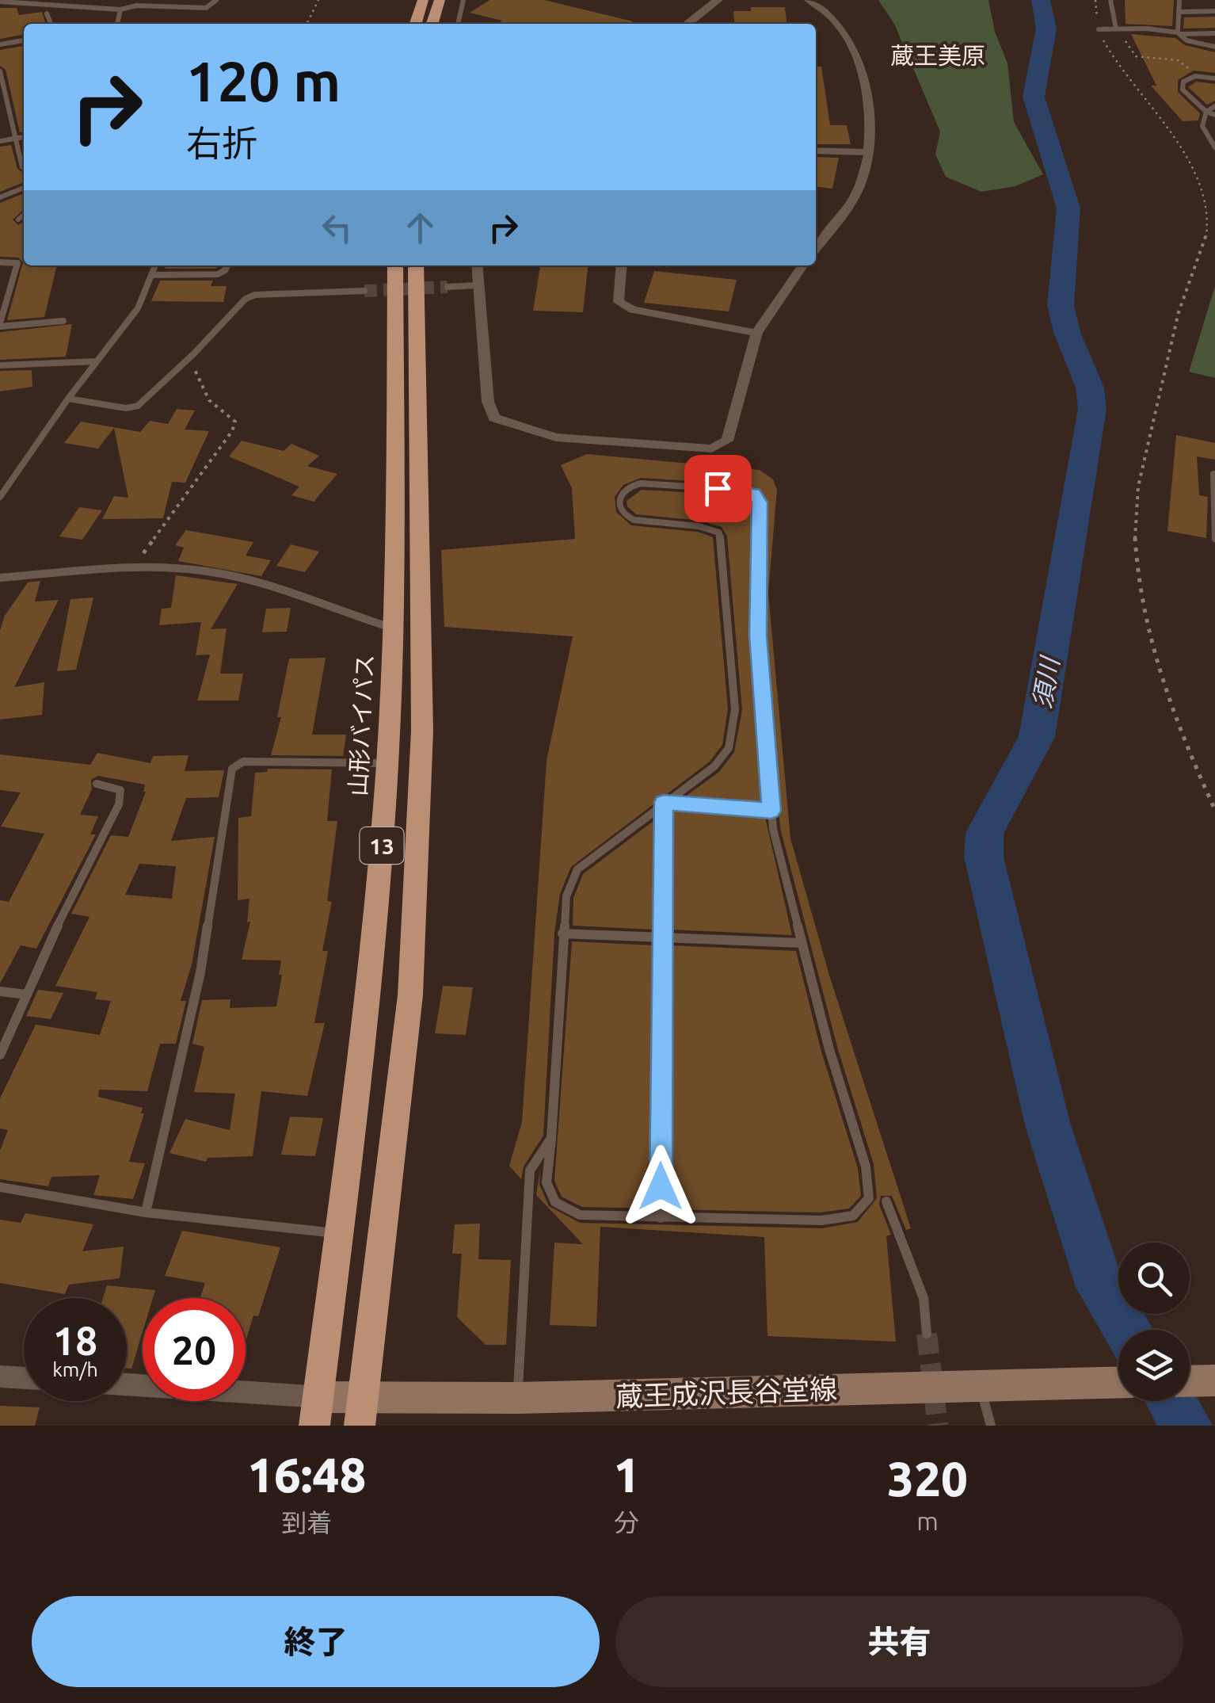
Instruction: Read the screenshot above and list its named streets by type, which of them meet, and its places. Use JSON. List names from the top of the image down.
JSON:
{
  "streets": {
    "highway": ["山形バイパス", "13"],
    "main road": ["蔵王成沢長谷堂線"]
  },
  "crossings": [
    ["山形バイパス", "蔵王成沢長谷堂線"],
    ["13", "蔵王成沢長谷堂線"]
  ],
  "districts": ["蔵王美原"],
  "water": ["須川"],
  "page": {
    "turn": ["120 m", "右折"],
    "speed": "18 km/h",
    "limit": "20",
    "eta": [
      "16:48",
      "到着",
      "1",
      "分",
      "320",
      "m"
    ],
    "buttons": ["終了", "共有"]
  }
}
